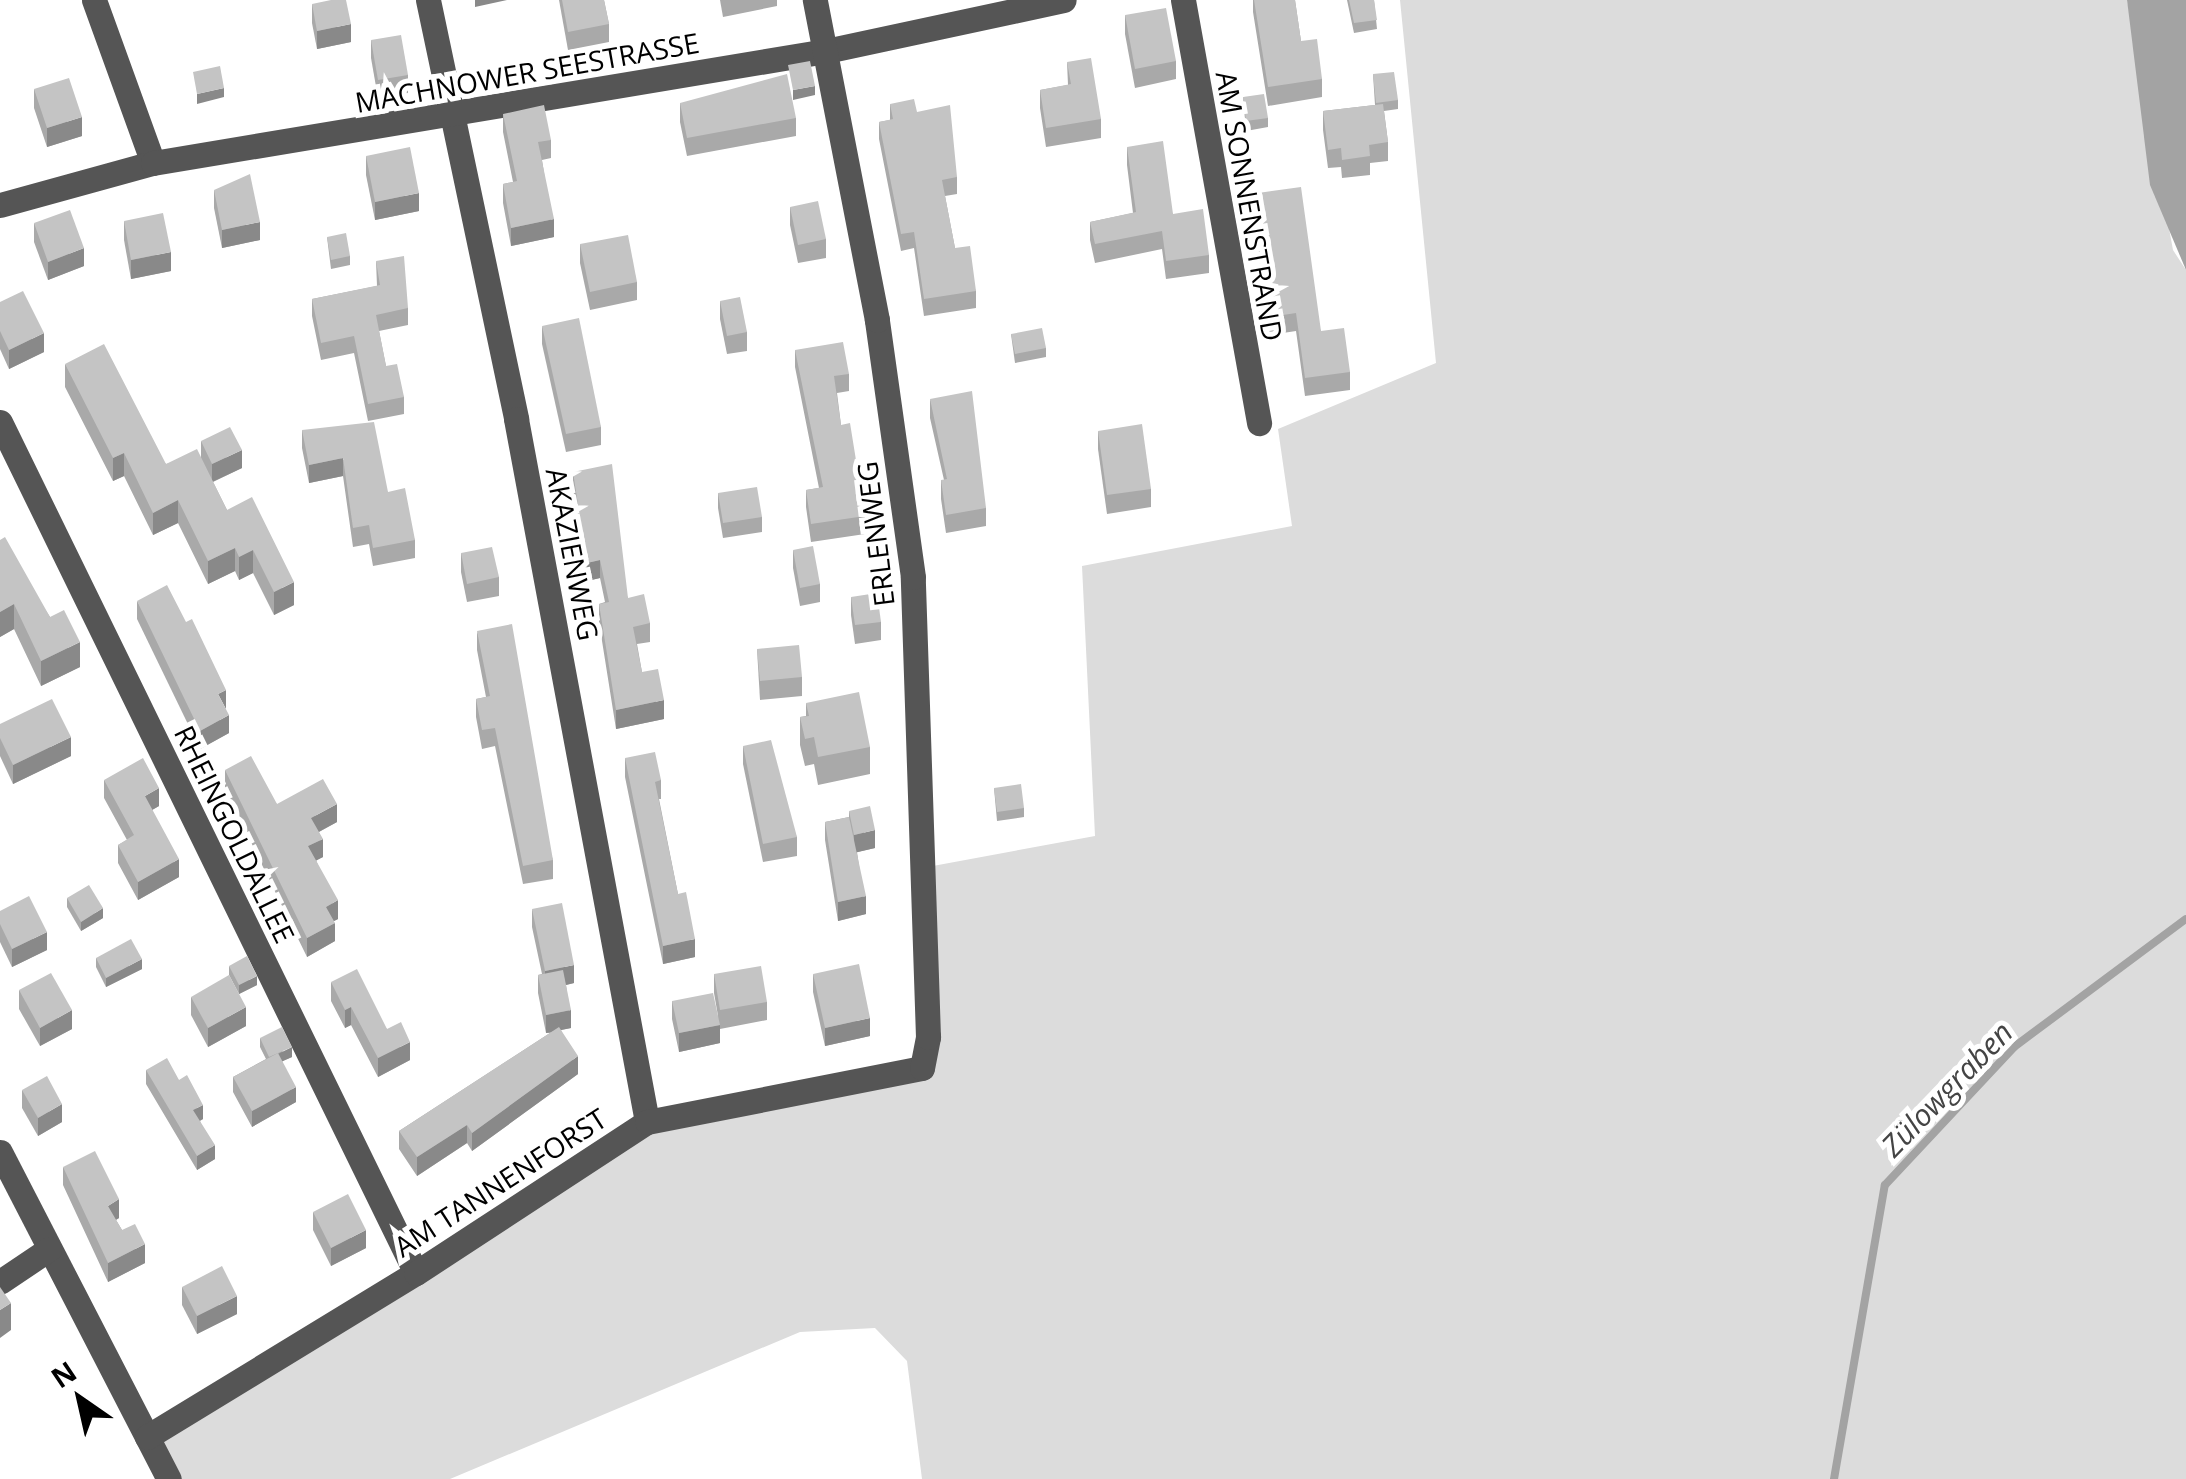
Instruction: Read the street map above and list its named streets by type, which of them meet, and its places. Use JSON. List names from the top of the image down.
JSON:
{
  "streets": {
    "street": [
      "MACHNOWER SEESTRASSE",
      "AM SONNENSTRAND",
      "ERLENWEG",
      "AKAZIENWEG",
      "RHEINGOLDALLEE",
      "AM TANNENFORST"
    ]
  },
  "crossings": [
    ["MACHNOWER SEESTRASSE", "ERLENWEG"],
    ["MACHNOWER SEESTRASSE", "AKAZIENWEG"],
    ["ERLENWEG", "AM TANNENFORST"],
    ["AKAZIENWEG", "AM TANNENFORST"],
    ["RHEINGOLDALLEE", "AM TANNENFORST"]
  ],
  "water": ["Zülowgraben"],
  "north": "top left"
}
